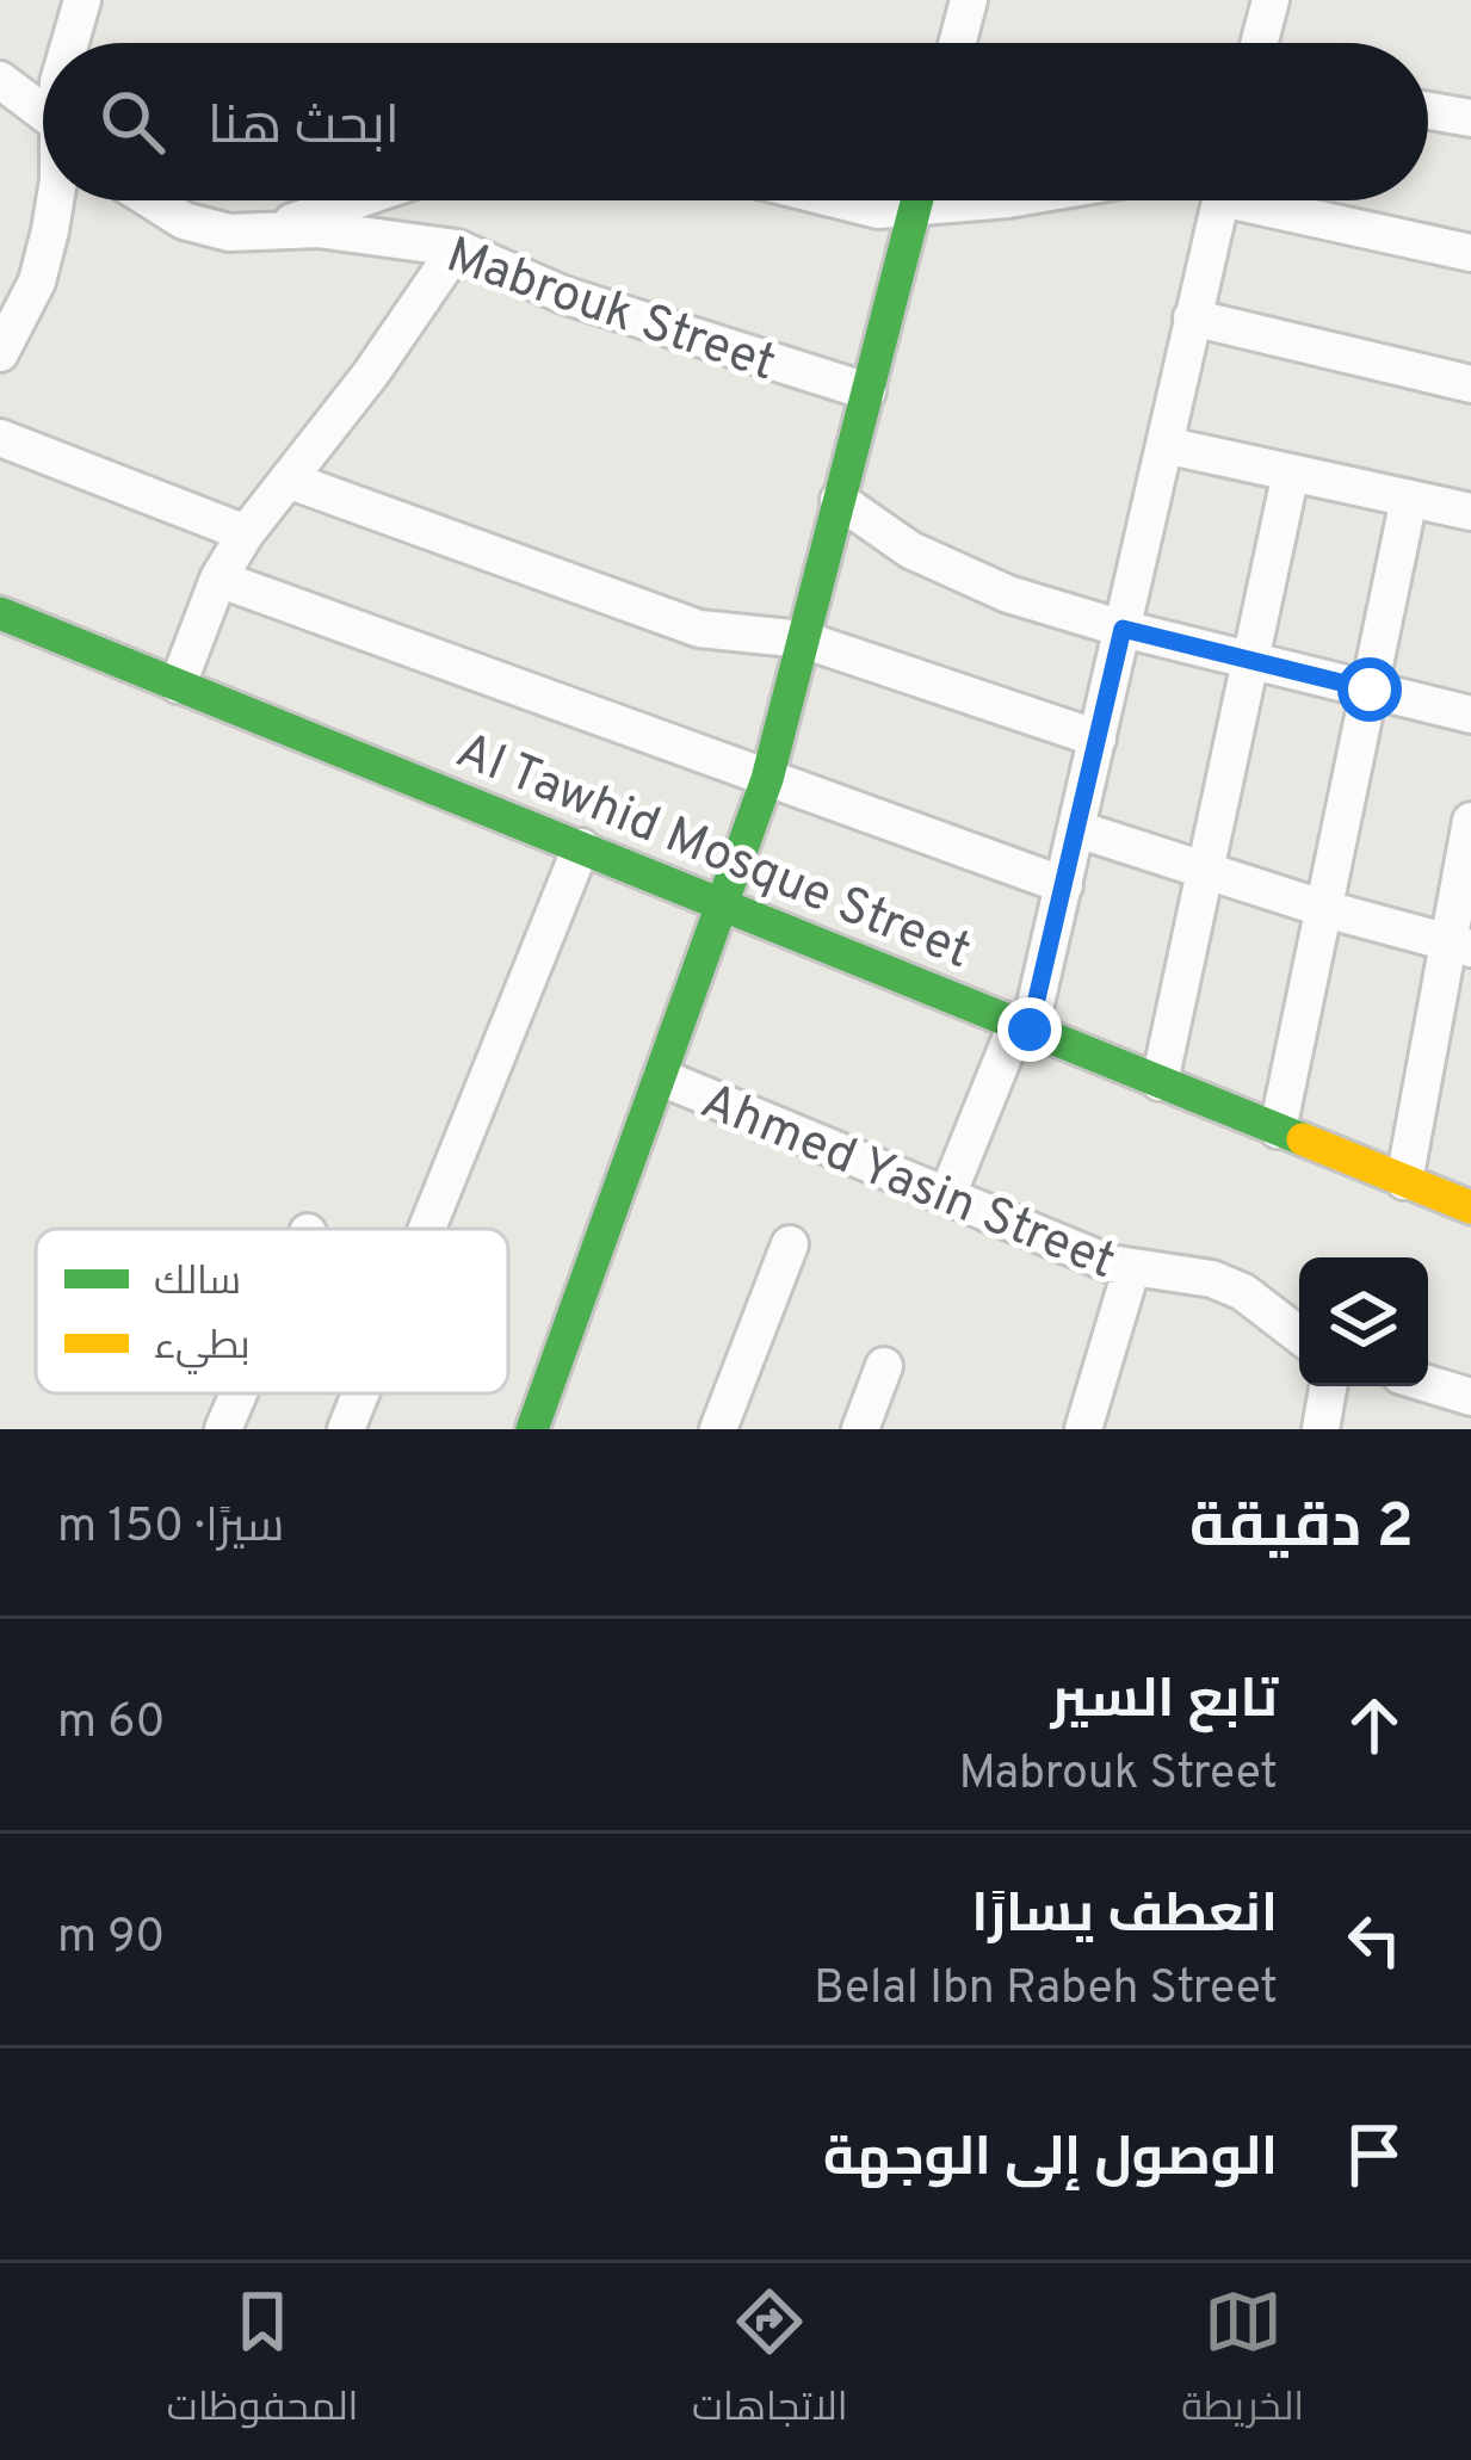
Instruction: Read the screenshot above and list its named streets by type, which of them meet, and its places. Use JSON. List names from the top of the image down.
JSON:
{
  "streets": {
    "street": ["Mabrouk Street", "Al Tawhid Mosque Street", "Ahmed Yasin Street"]
  },
  "legend": ["سالك", "بطيء"],
  "page": {
    "search": "ابحث هنا",
    "heading": ["2 دقيقة", "سيرًا · 150 m"],
    "list": [
      ["تابع السير", "Mabrouk Street", "60 m"],
      ["انعطف يسارًا", "Belal Ibn Rabeh Street", "90 m"],
      "الوصول إلى الوجهة"
    ],
    "nav": ["الخريطة", "الاتجاهات", "المحفوظات"]
  }
}
